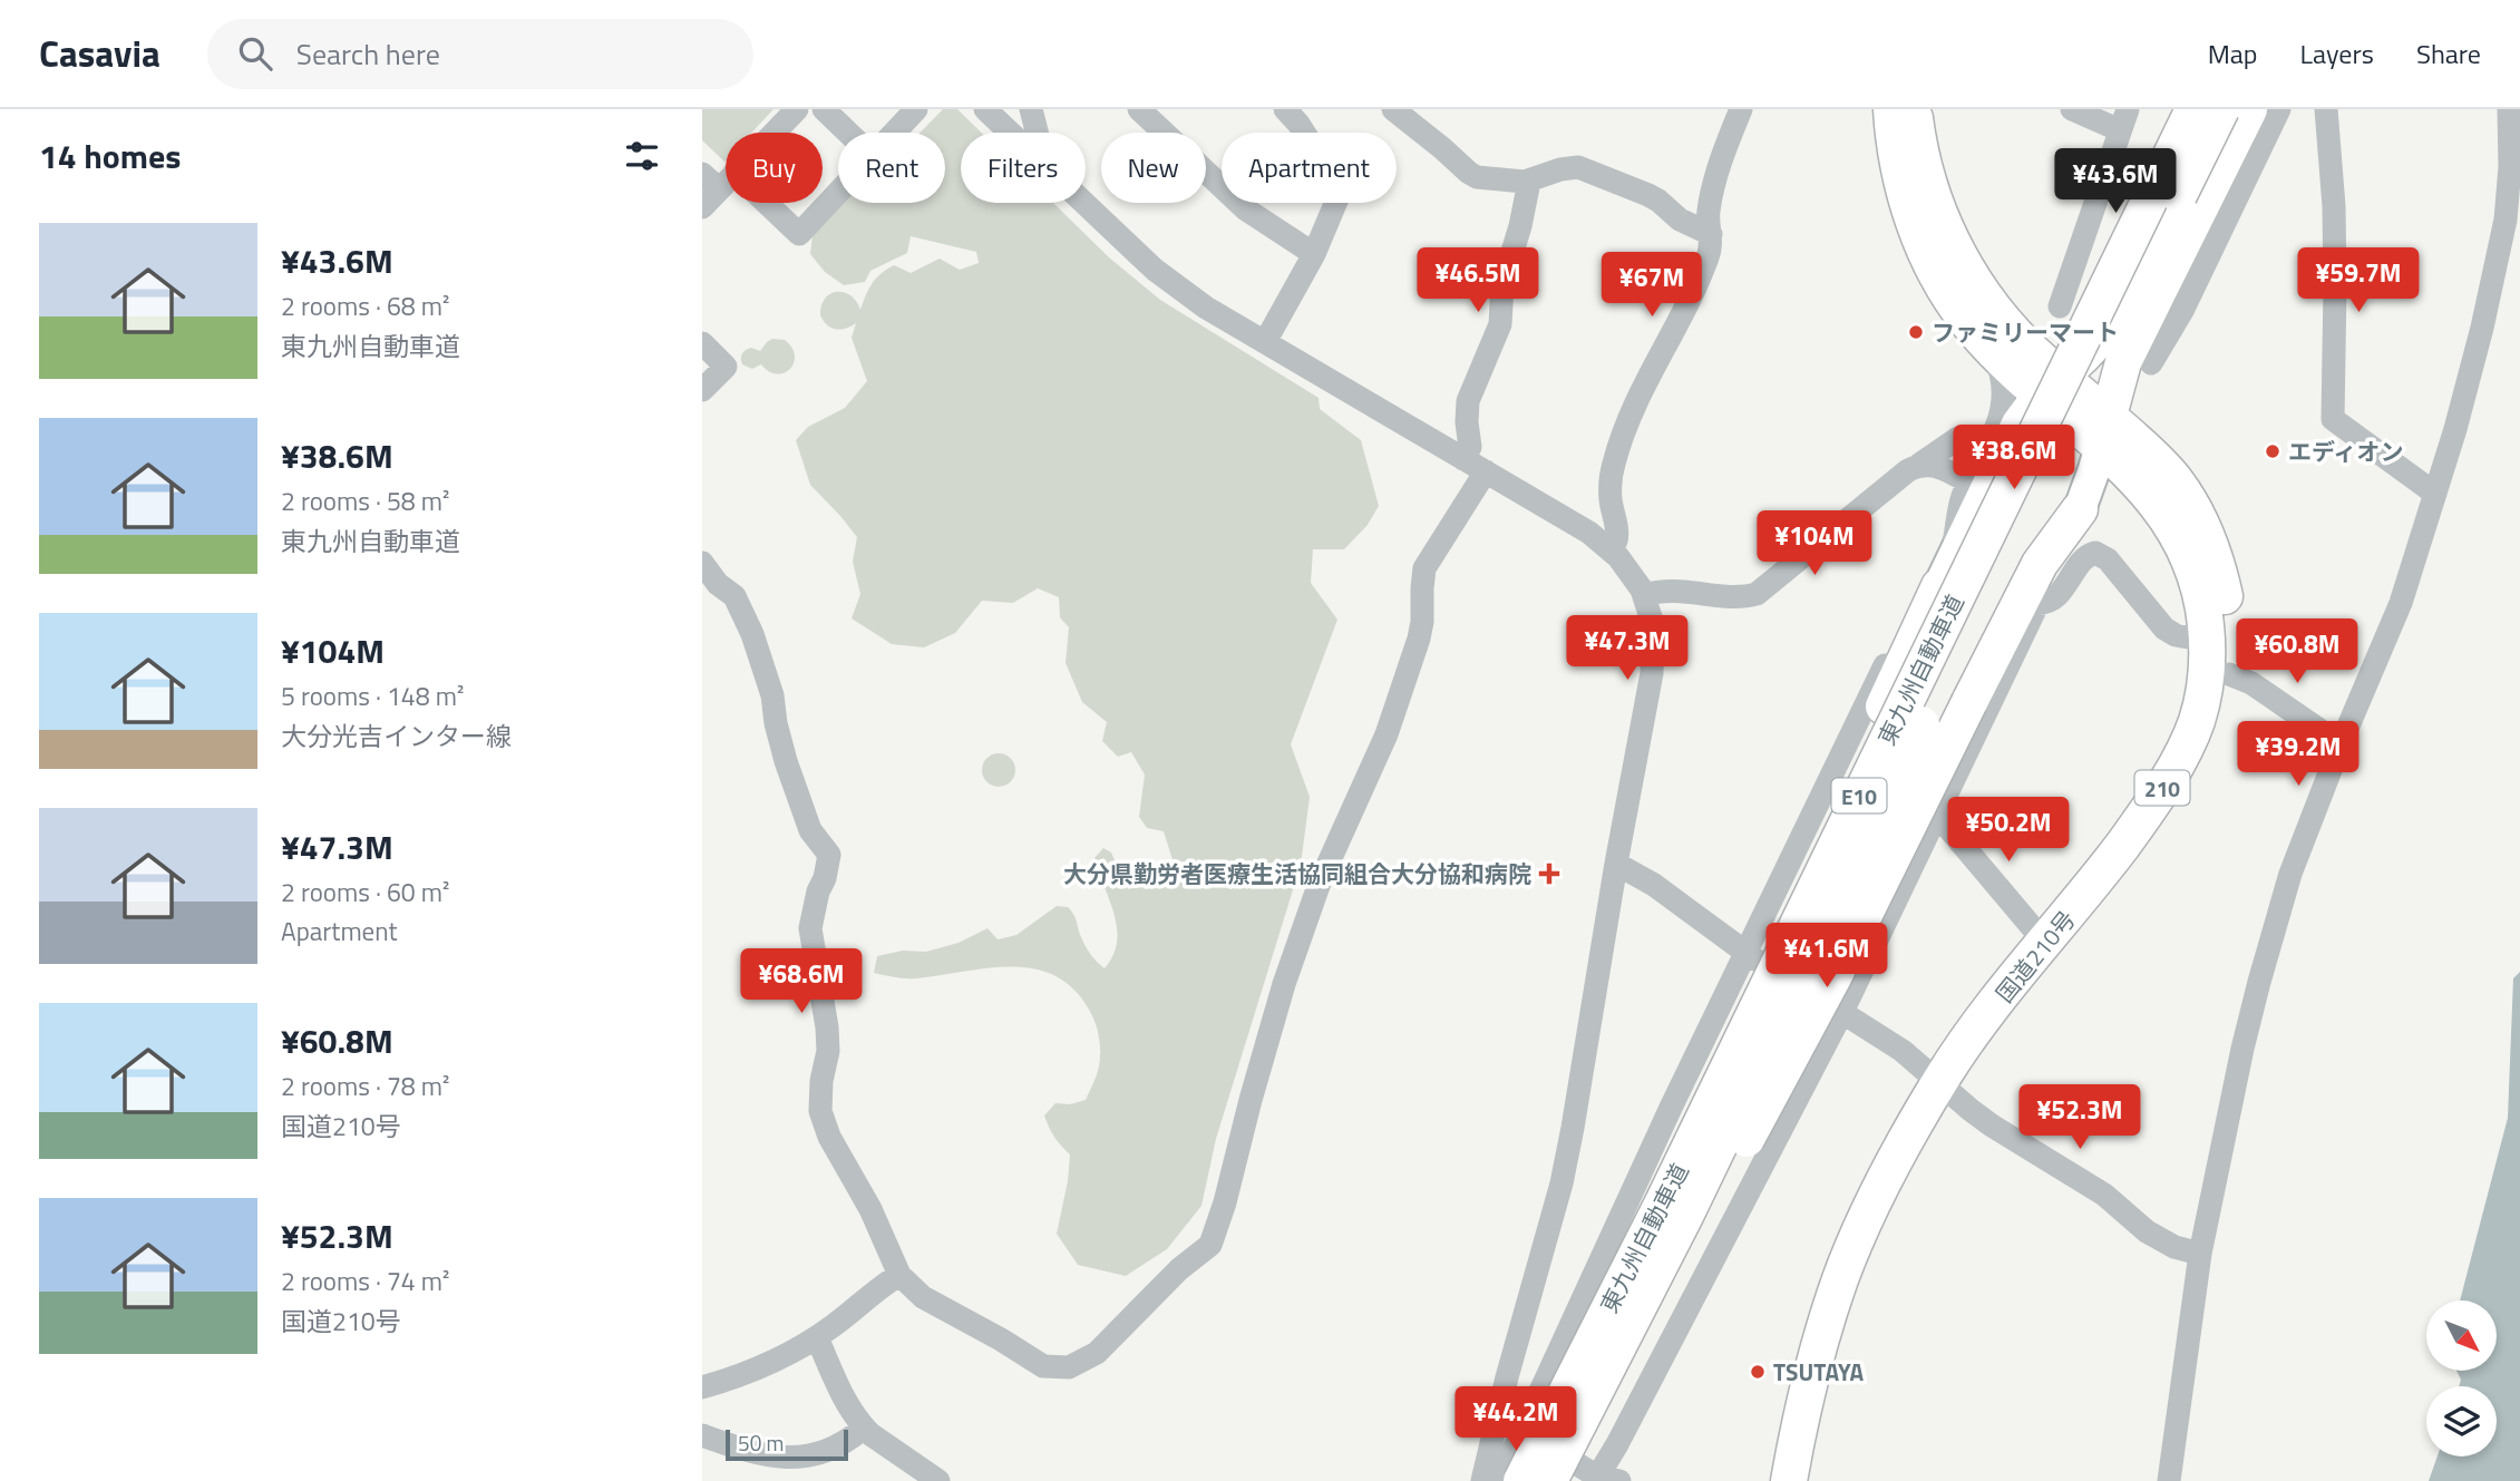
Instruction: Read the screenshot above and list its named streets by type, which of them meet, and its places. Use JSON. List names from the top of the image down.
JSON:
{
  "streets": {
    "highway": [
      "東九州自動車道",
      "210",
      "E10",
      "国道210号"
    ]
  },
  "places": {
    "other": ["ファミリーマート", "エディオン", "TSUTAYA"],
    "health": ["大分県勤労者医療生活協同組合大分協和病院"]
  },
  "scale_bar": "50 m",
  "north": "bottom right",
  "page": {
    "header": "Casavia",
    "search": "Search here",
    "nav": ["Map", "Layers", "Share"],
    "heading": "14 homes",
    "chip": [
      "Buy",
      "Rent",
      "Filters",
      "New",
      "Apartment"
    ],
    "price": [
      "¥43.6M",
      "¥46.5M",
      "¥59.7M",
      "¥67M",
      "¥38.6M",
      "¥104M",
      "¥47.3M",
      "¥60.8M",
      "¥39.2M",
      "¥50.2M",
      "¥41.6M",
      "¥68.6M",
      "¥52.3M",
      "¥44.2M"
    ],
    "list": [
      {
        "name": "¥43.6M",
        "note": "2 rooms · 68 m² · 東九州自動車道"
      },
      {
        "name": "¥38.6M",
        "note": "2 rooms · 58 m² · 東九州自動車道"
      },
      {
        "name": "¥104M",
        "note": "5 rooms · 148 m² · 大分光吉インター線"
      },
      {
        "name": "¥47.3M",
        "note": "2 rooms · 60 m² · Apartment"
      },
      {
        "name": "¥60.8M",
        "note": "2 rooms · 78 m² · 国道210号"
      },
      {
        "name": "¥52.3M",
        "note": "2 rooms · 74 m² · 国道210号"
      }
    ],
    "scale": "50 m"
  }
}
